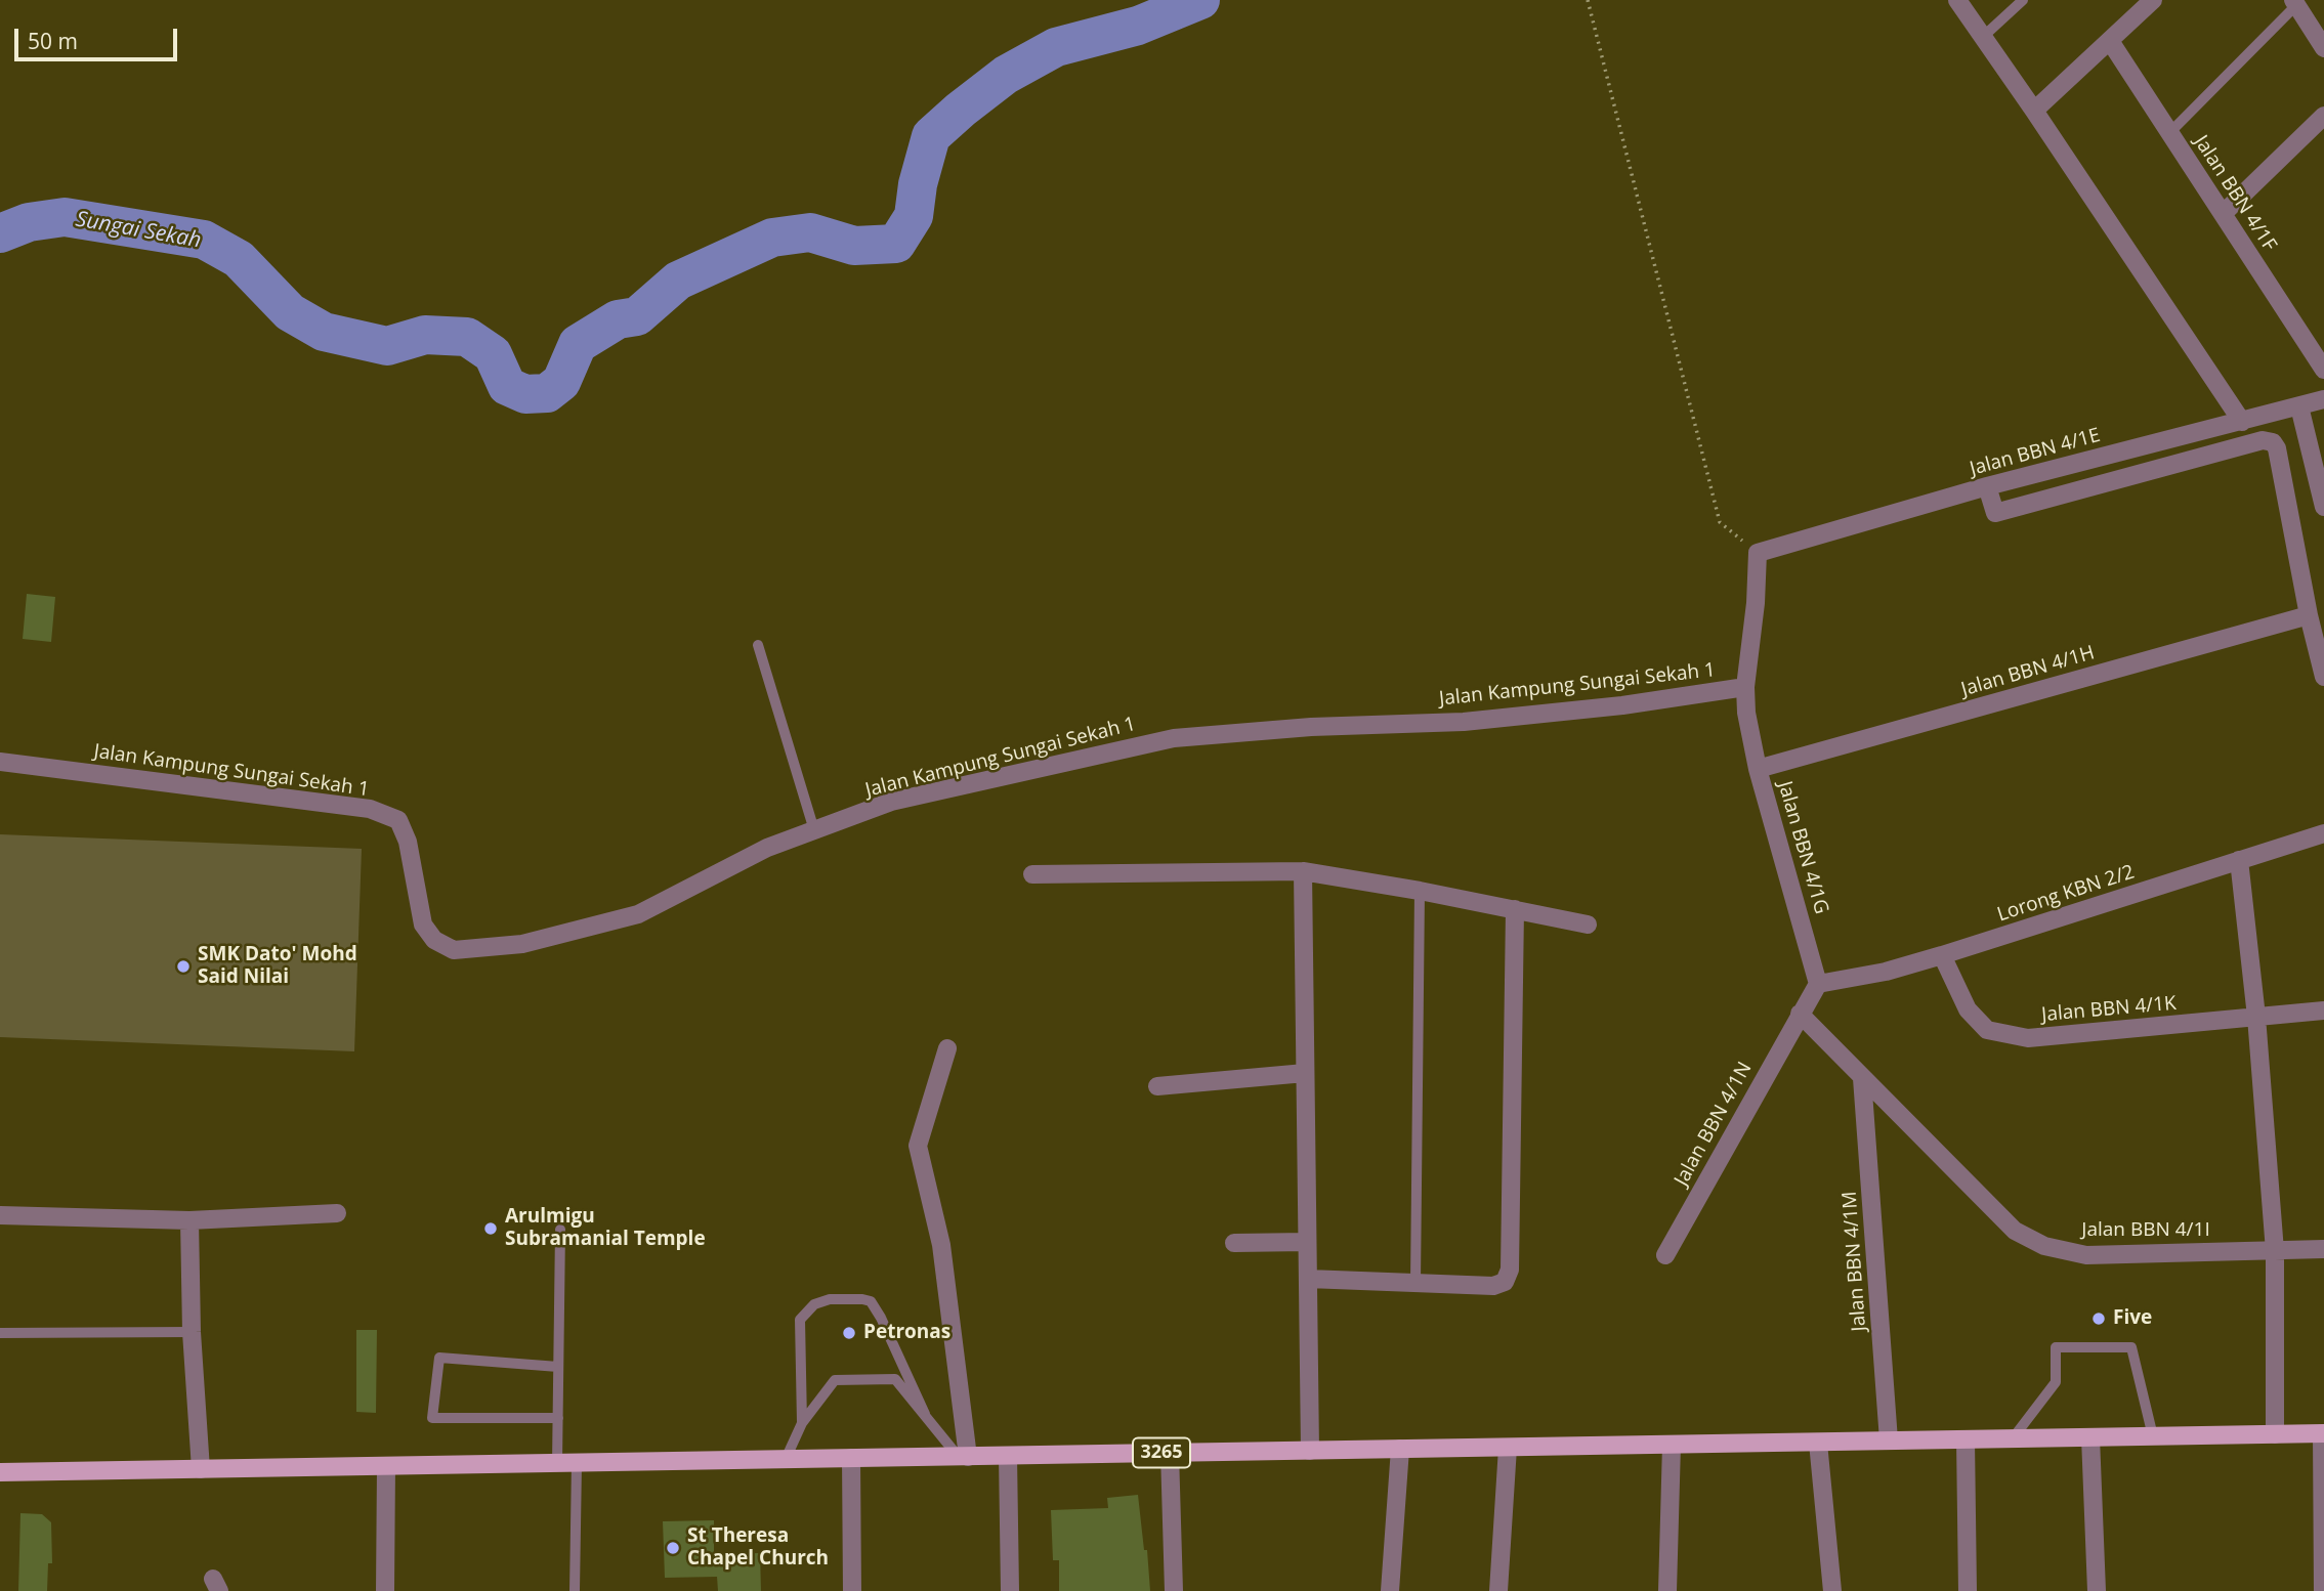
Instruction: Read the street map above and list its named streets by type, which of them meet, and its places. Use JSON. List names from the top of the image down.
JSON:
{
  "streets": {
    "main road": ["3265"],
    "street": [
      "Jalan BBN 4/1F",
      "Jalan BBN 4/1E",
      "Jalan BBN 4/1H",
      "Jalan Kampung Sungai Sekah 1",
      "Jalan BBN 4/1G",
      "Lorong KBN 2/2",
      "Jalan BBN 4/1K",
      "Jalan BBN 4/1N",
      "Jalan BBN 4/1I",
      "Jalan BBN 4/1M"
    ]
  },
  "crossings": [
    ["Jalan BBN 4/1E", "Jalan BBN 4/1G"],
    ["Jalan BBN 4/1H", "Jalan BBN 4/1G"],
    ["Jalan Kampung Sungai Sekah 1", "Jalan BBN 4/1G"],
    ["Jalan BBN 4/1G", "Lorong KBN 2/2"],
    ["Lorong KBN 2/2", "Jalan BBN 4/1K"],
    ["Jalan BBN 4/1N", "Jalan BBN 4/1I"],
    ["Jalan BBN 4/1I", "Jalan BBN 4/1M"],
    ["Jalan BBN 4/1M", "3265"]
  ],
  "water": ["Sungai Sekah"],
  "places": [
    "SMK Dato' Mohd Said Nilai",
    "Arulmigu Subramanial Temple",
    "Five",
    "Petronas",
    "St Theresa Chapel Church"
  ],
  "scale_bar": "50 m"
}
